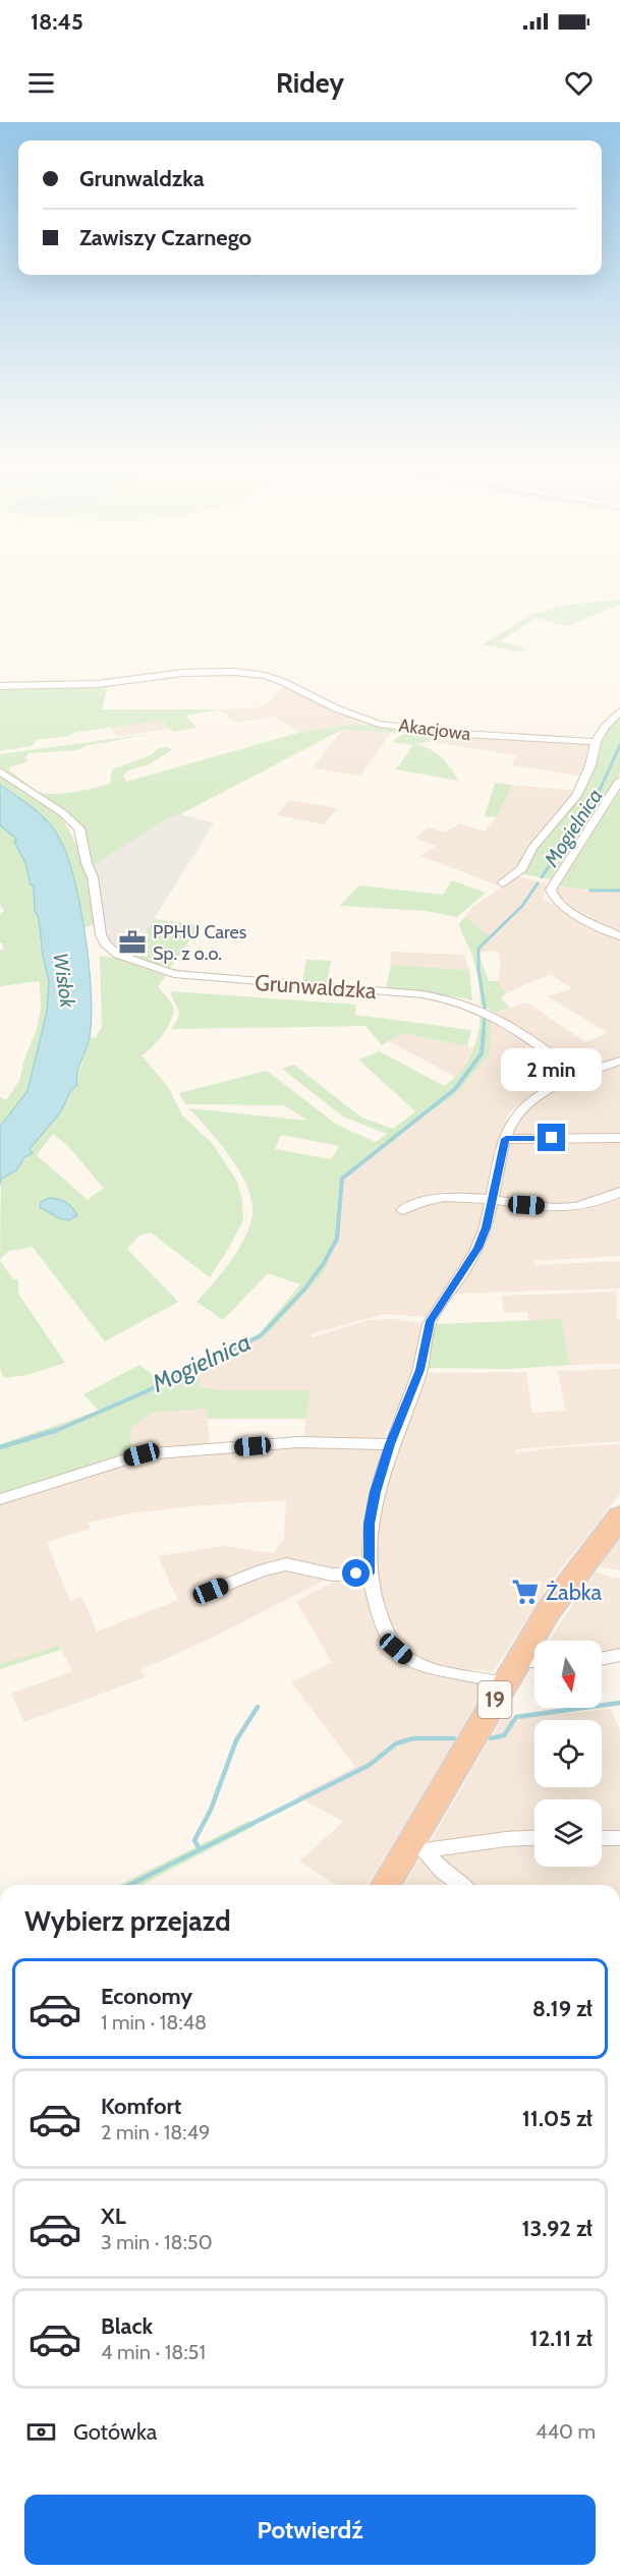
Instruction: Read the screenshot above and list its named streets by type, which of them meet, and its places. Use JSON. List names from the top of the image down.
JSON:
{
  "streets": {
    "highway": ["19"],
    "street": ["Akacjowa", "Grunwaldzka"]
  },
  "water": ["Mogielnica", "Wisłok"],
  "places": {
    "office": ["PPHU Cares Sp. z o.o."],
    "supermarket": ["Żabka"]
  },
  "north": "bottom",
  "page": {
    "status": "18:45",
    "header": "Ridey",
    "banner": ["Grunwaldzka", "Zawiszy Czarnego"],
    "bubble": "2 min",
    "heading": "Wybierz przejazd",
    "list": [
      {
        "name": "Economy",
        "note": "1 min · 18:48",
        "value": "8.19 zł"
      },
      {
        "name": "Komfort",
        "note": "2 min · 18:49",
        "value": "11.05 zł"
      },
      {
        "name": "XL",
        "note": "3 min · 18:50",
        "value": "13.92 zł"
      },
      {
        "name": "Black",
        "note": "4 min · 18:51",
        "value": "12.11 zł"
      }
    ],
    "pay": ["Gotówka", "440 m"],
    "buttons": "Potwierdź"
  }
}
